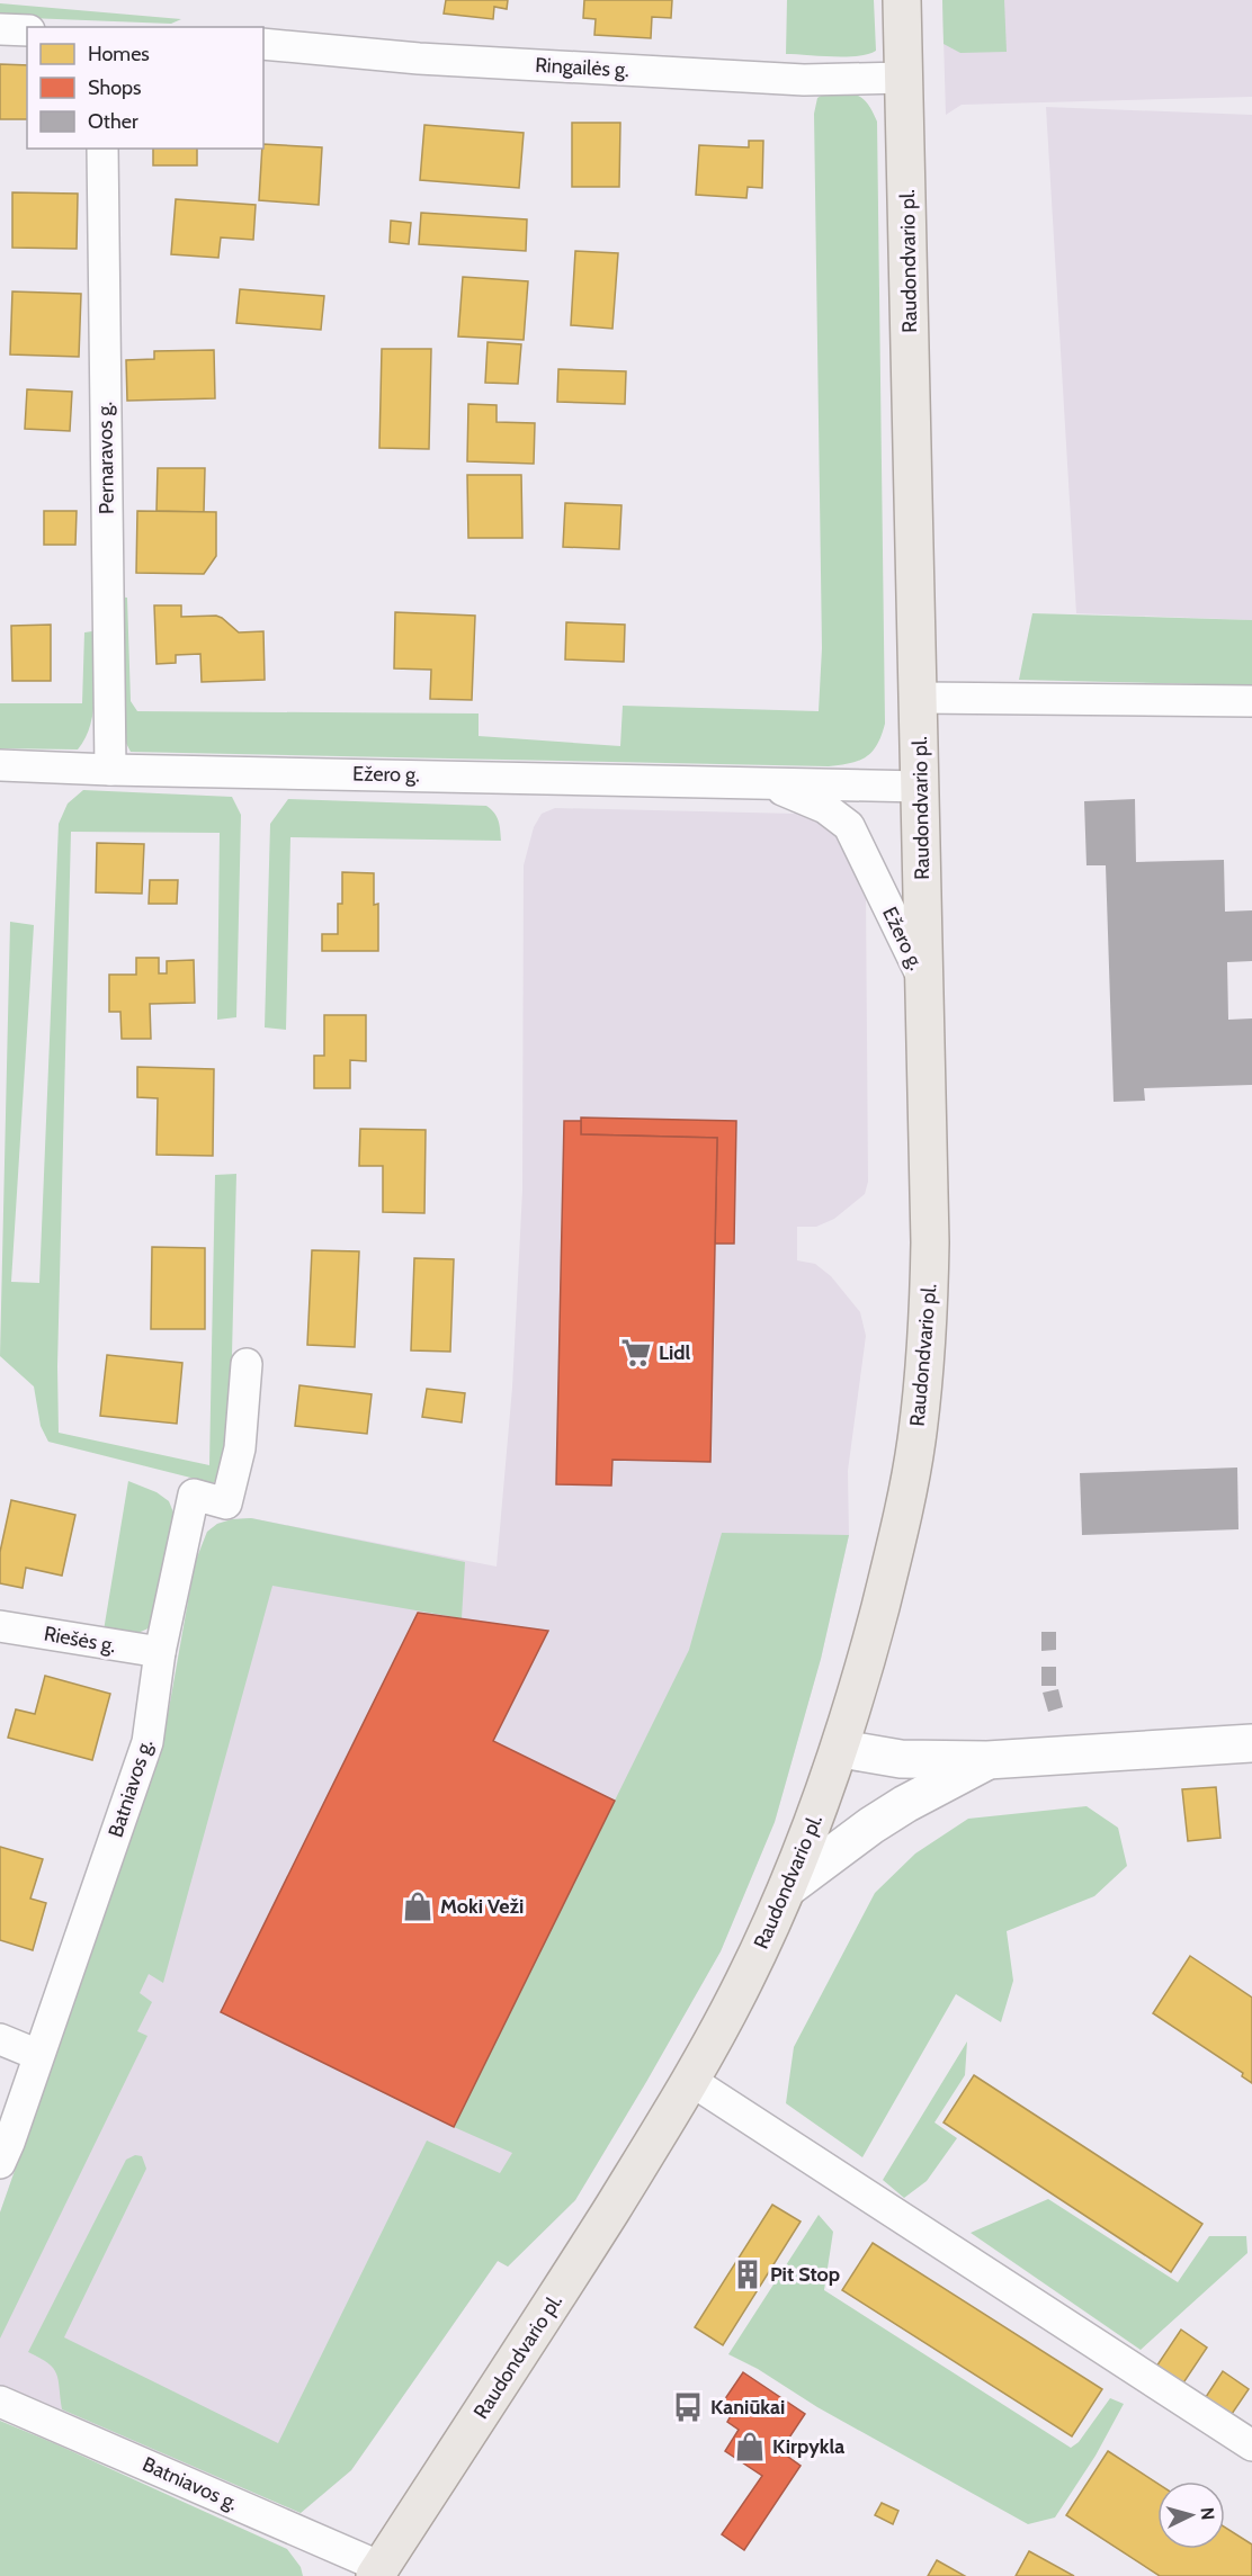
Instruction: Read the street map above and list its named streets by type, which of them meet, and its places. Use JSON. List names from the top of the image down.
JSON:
{
  "streets": {
    "main road": ["Raudondvario pl."],
    "street": [
      "Ringailės g.",
      "Pernaravos g.",
      "Ežero g.",
      "Riešės g.",
      "Batniavos g."
    ]
  },
  "crossings": [
    ["Ringailės g.", "Raudondvario pl."],
    ["Raudondvario pl.", "Ežero g."],
    ["Raudondvario pl.", "Batniavos g."],
    ["Pernaravos g.", "Ežero g."],
    ["Riešės g.", "Batniavos g."]
  ],
  "places": {
    "supermarket": ["Lidl"],
    "shop": ["Moki Veži", "Kirpykla"],
    "building": ["Pit Stop"],
    "bus stop": ["Kaniūkai"]
  },
  "legend": ["Homes", "Shops", "Other"],
  "north": "right"
}
